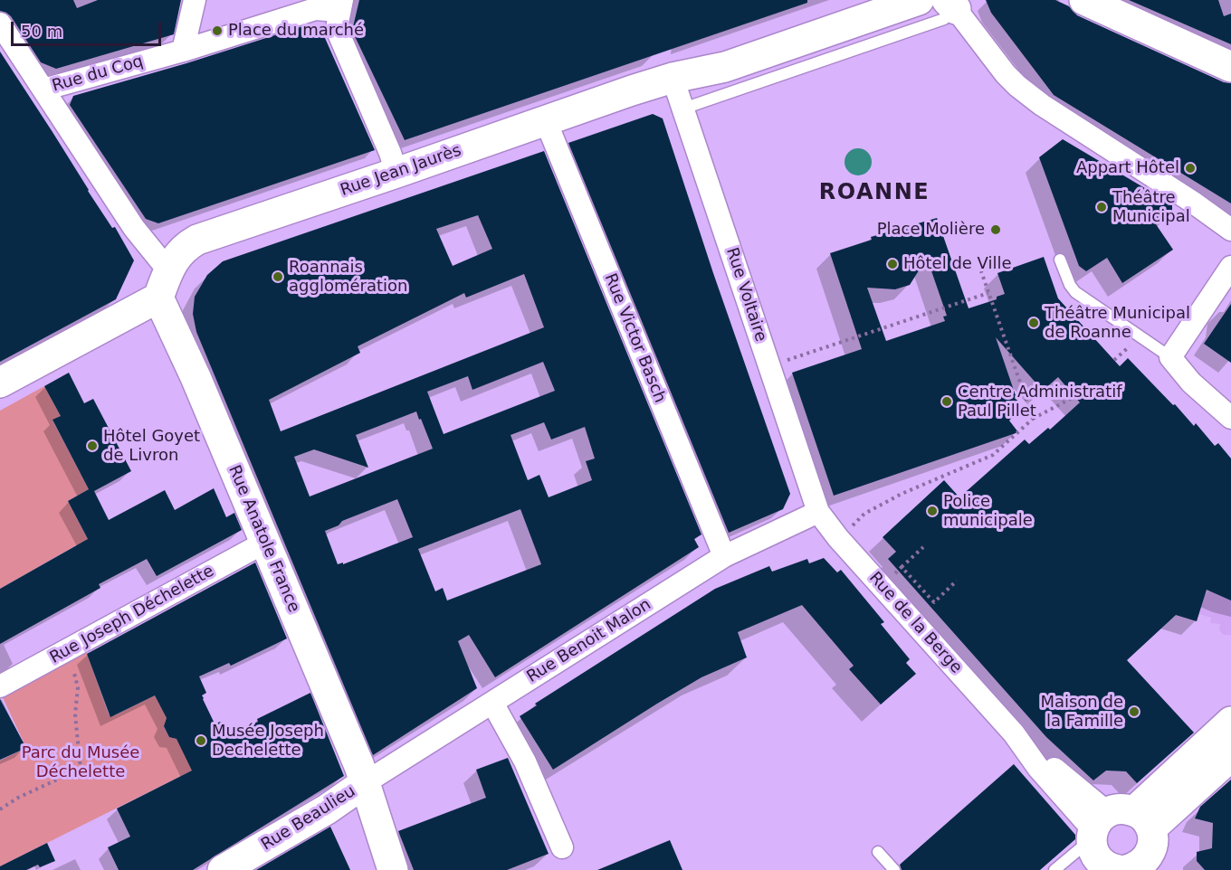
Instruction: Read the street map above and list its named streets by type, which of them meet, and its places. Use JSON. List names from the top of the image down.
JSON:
{
  "streets": {
    "street": [
      "Rue du Coq",
      "Rue Jean Jaurès",
      "Rue Voltaire",
      "Rue Victor Basch",
      "Rue Anatole France",
      "Rue Joseph Déchelette",
      "Rue de la Berge",
      "Rue Benoit Malon",
      "Rue Beaulieu"
    ]
  },
  "crossings": [
    ["Rue Jean Jaurès", "Rue Voltaire"],
    ["Rue Jean Jaurès", "Rue Victor Basch"],
    ["Rue Jean Jaurès", "Rue Anatole France"],
    ["Rue Voltaire", "Rue de la Berge"],
    ["Rue Voltaire", "Rue Benoit Malon"],
    ["Rue Victor Basch", "Rue Benoit Malon"],
    ["Rue Anatole France", "Rue Joseph Déchelette"],
    ["Rue Anatole France", "Rue Benoit Malon"],
    ["Rue Anatole France", "Rue Beaulieu"],
    ["Rue de la Berge", "Rue Benoit Malon"],
    ["Rue Benoit Malon", "Rue Beaulieu"]
  ],
  "districts": ["ROANNE"],
  "parks": ["Parc du Musée Déchelette"],
  "places": [
    "Place du marché",
    "Appart Hôtel",
    "Théâtre Municipal",
    "Place Molière",
    "Hôtel de Ville",
    "Roannais agglomération",
    "Théâtre Municipal de Roanne",
    "Centre Administratif Paul Pillet",
    "Hôtel Goyet de Livron",
    "Police municipale",
    "Maison de la Famille",
    "Musée Joseph Dechelette"
  ],
  "scale_bar": "50 m"
}
